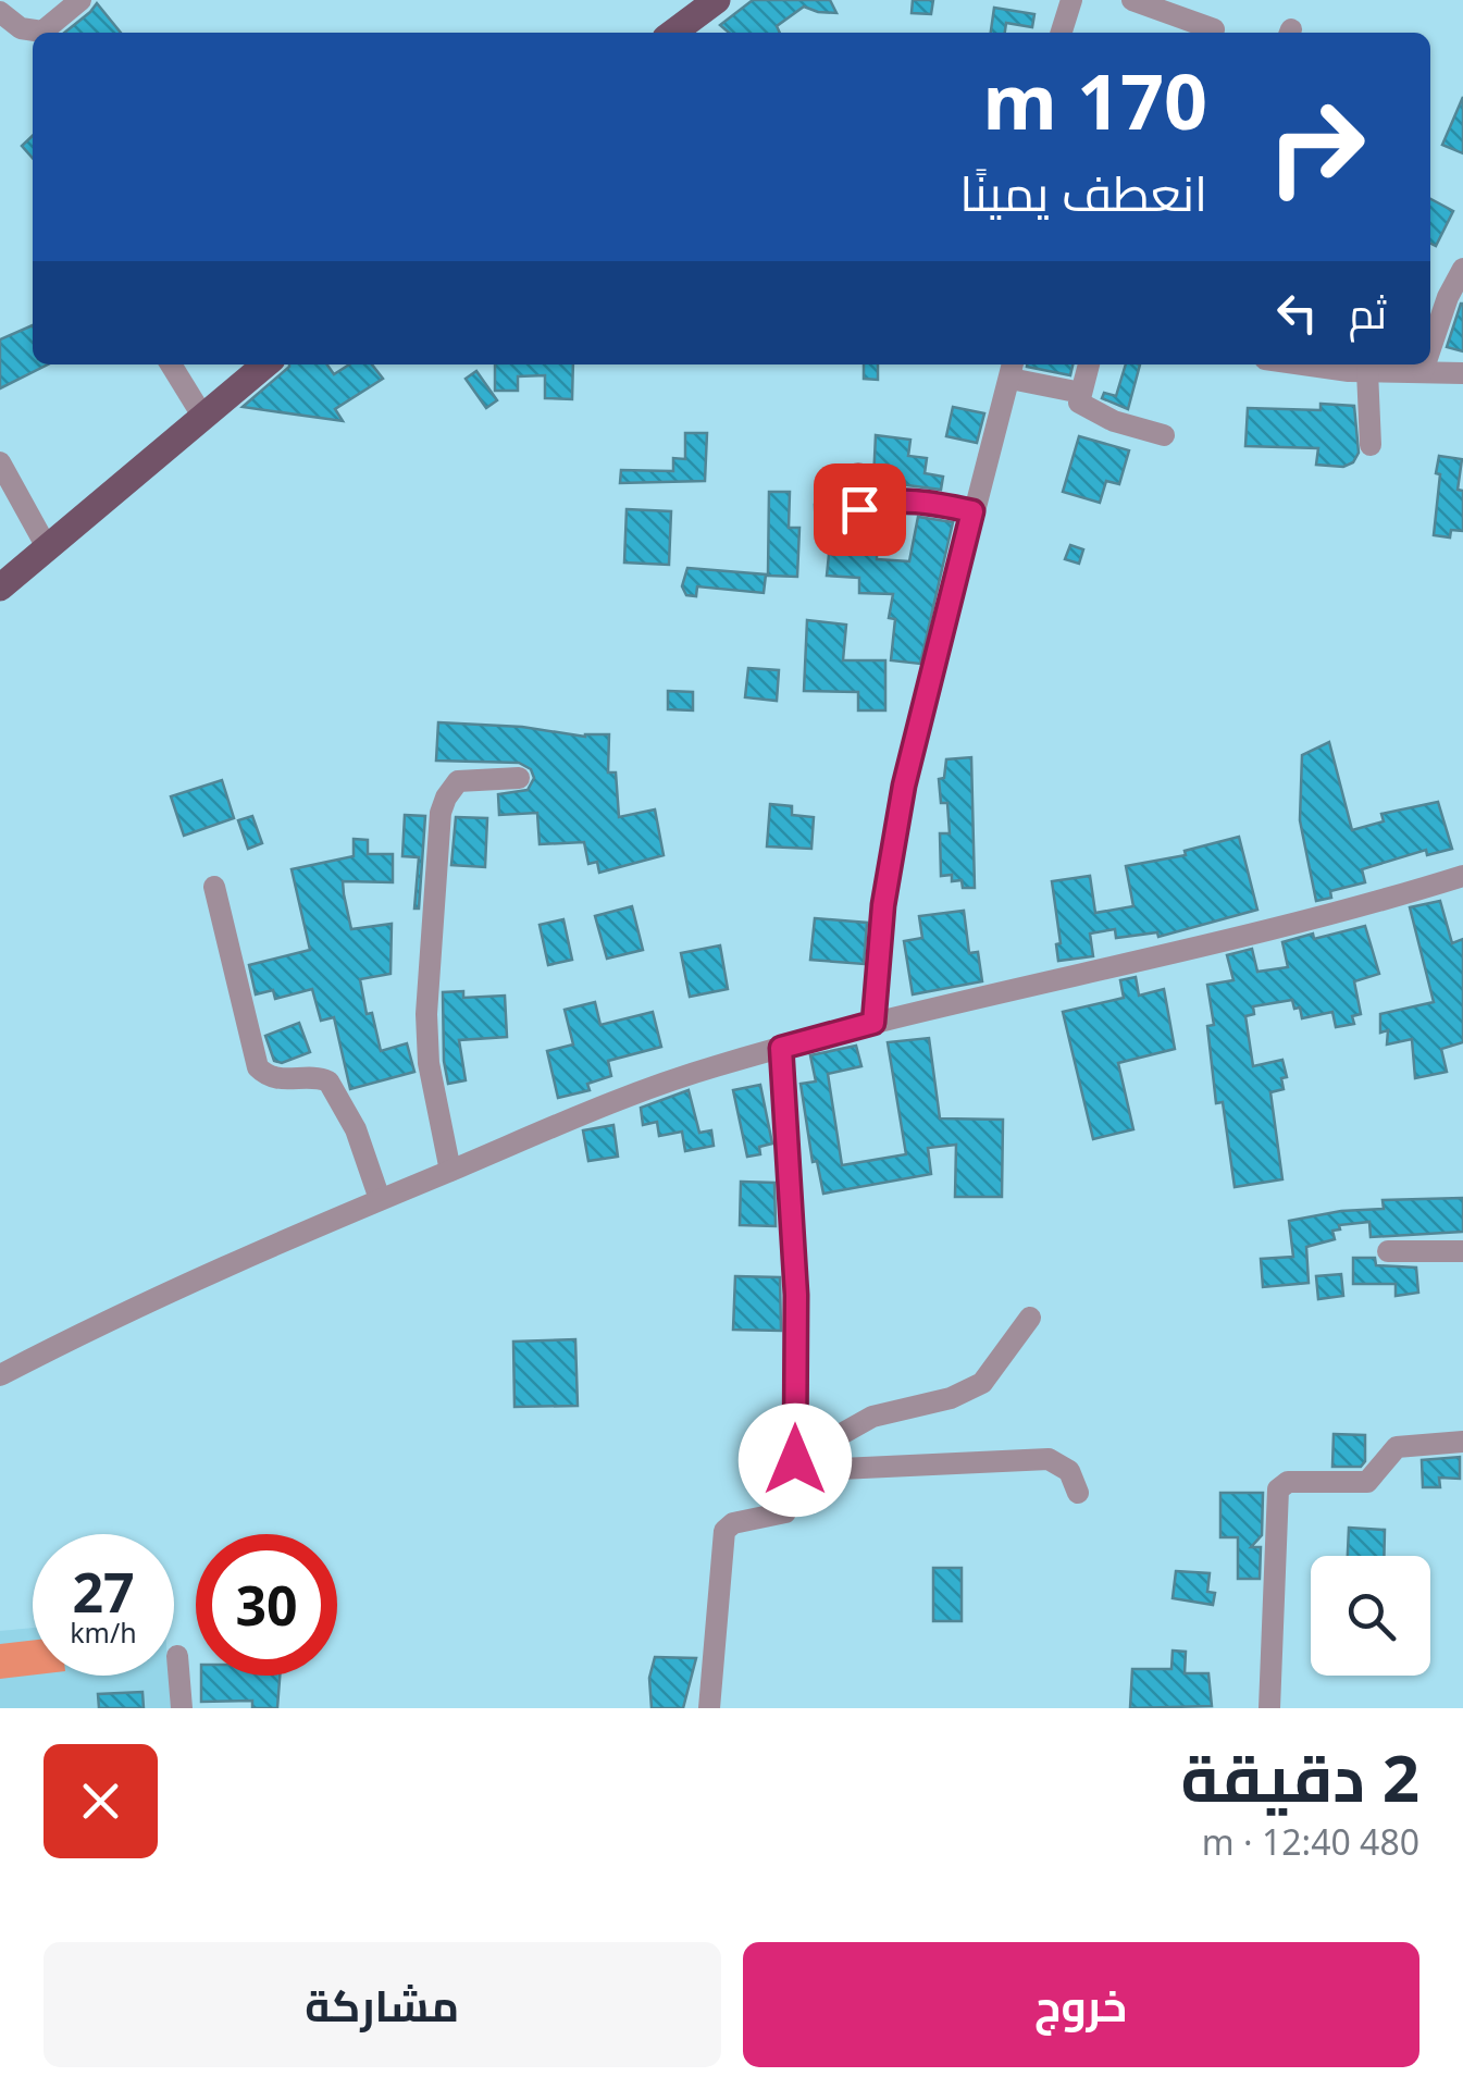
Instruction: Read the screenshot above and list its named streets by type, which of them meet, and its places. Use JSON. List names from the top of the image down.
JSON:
{
  "page": {
    "turn": ["170 m", "انعطف يمينًا"],
    "then": "ثم",
    "speed": "27 km/h",
    "limit": "30",
    "heading": ["2 دقيقة", "480 m · 12:40"],
    "buttons": ["خروج", "مشاركة"]
  }
}
